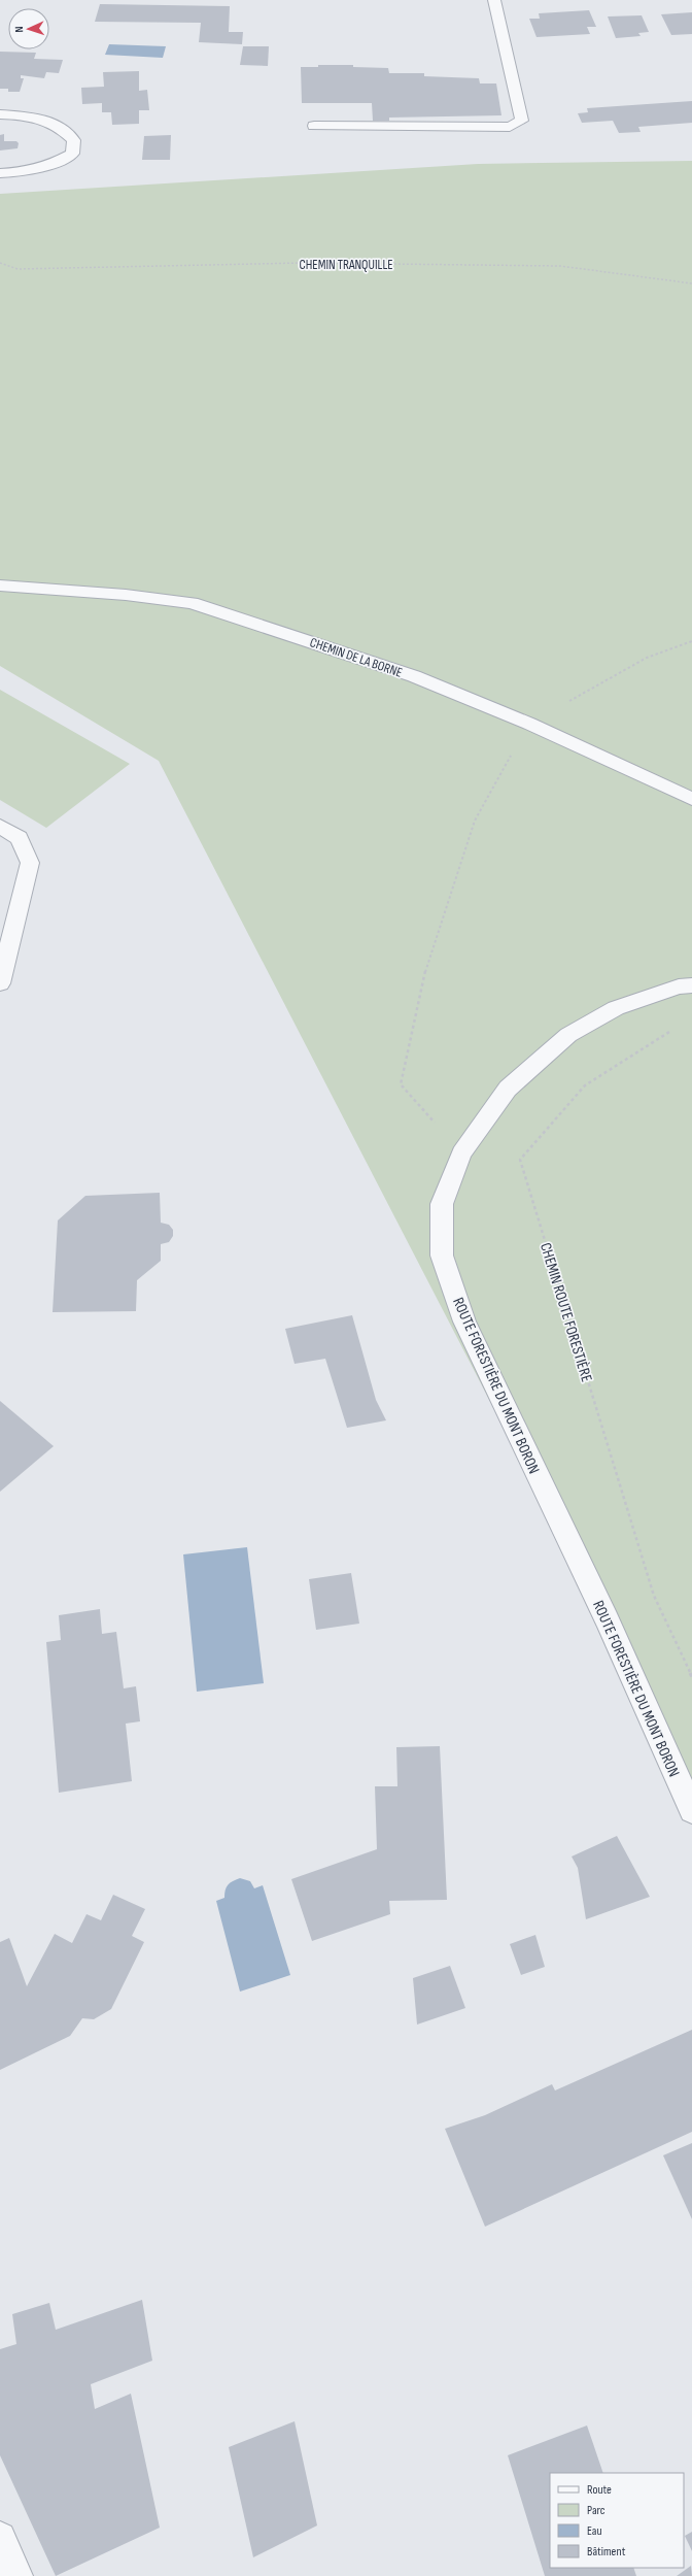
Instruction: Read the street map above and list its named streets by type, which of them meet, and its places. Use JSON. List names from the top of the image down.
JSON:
{
  "streets": {
    "street": ["CHEMIN DE LA BORNE", "ROUTE FORESTIÈRE DU MONT BORON"],
    "path": ["CHEMIN TRANQUILLE", "CHEMIN ROUTE FORESTIÈRE"]
  },
  "legend": [
    "Route",
    "Parc",
    "Eau",
    "Bâtiment"
  ],
  "north": "left"
}
